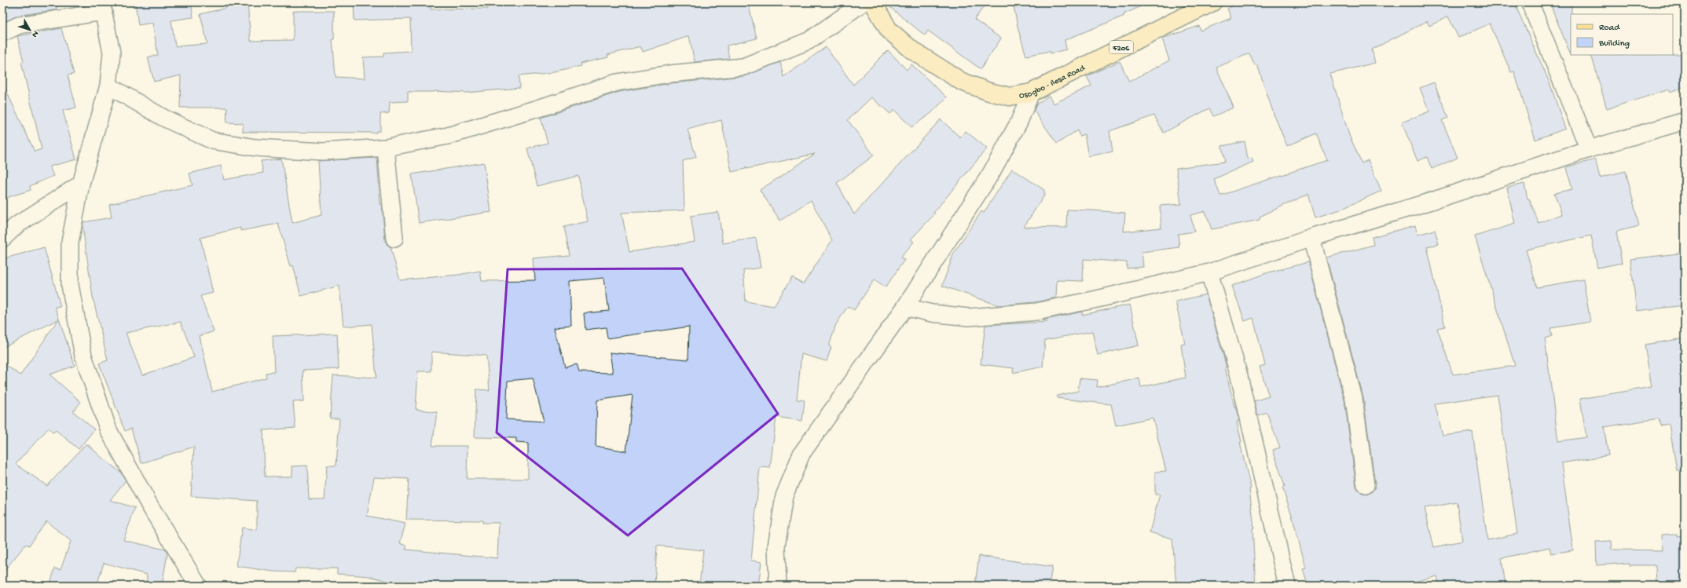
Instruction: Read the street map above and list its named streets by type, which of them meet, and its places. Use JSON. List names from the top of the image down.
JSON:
{
  "streets": {
    "main road": ["F206", "Osogbo - Ilesa Road"]
  },
  "legend": ["Road", "Building"],
  "north": "bottom right"
}
